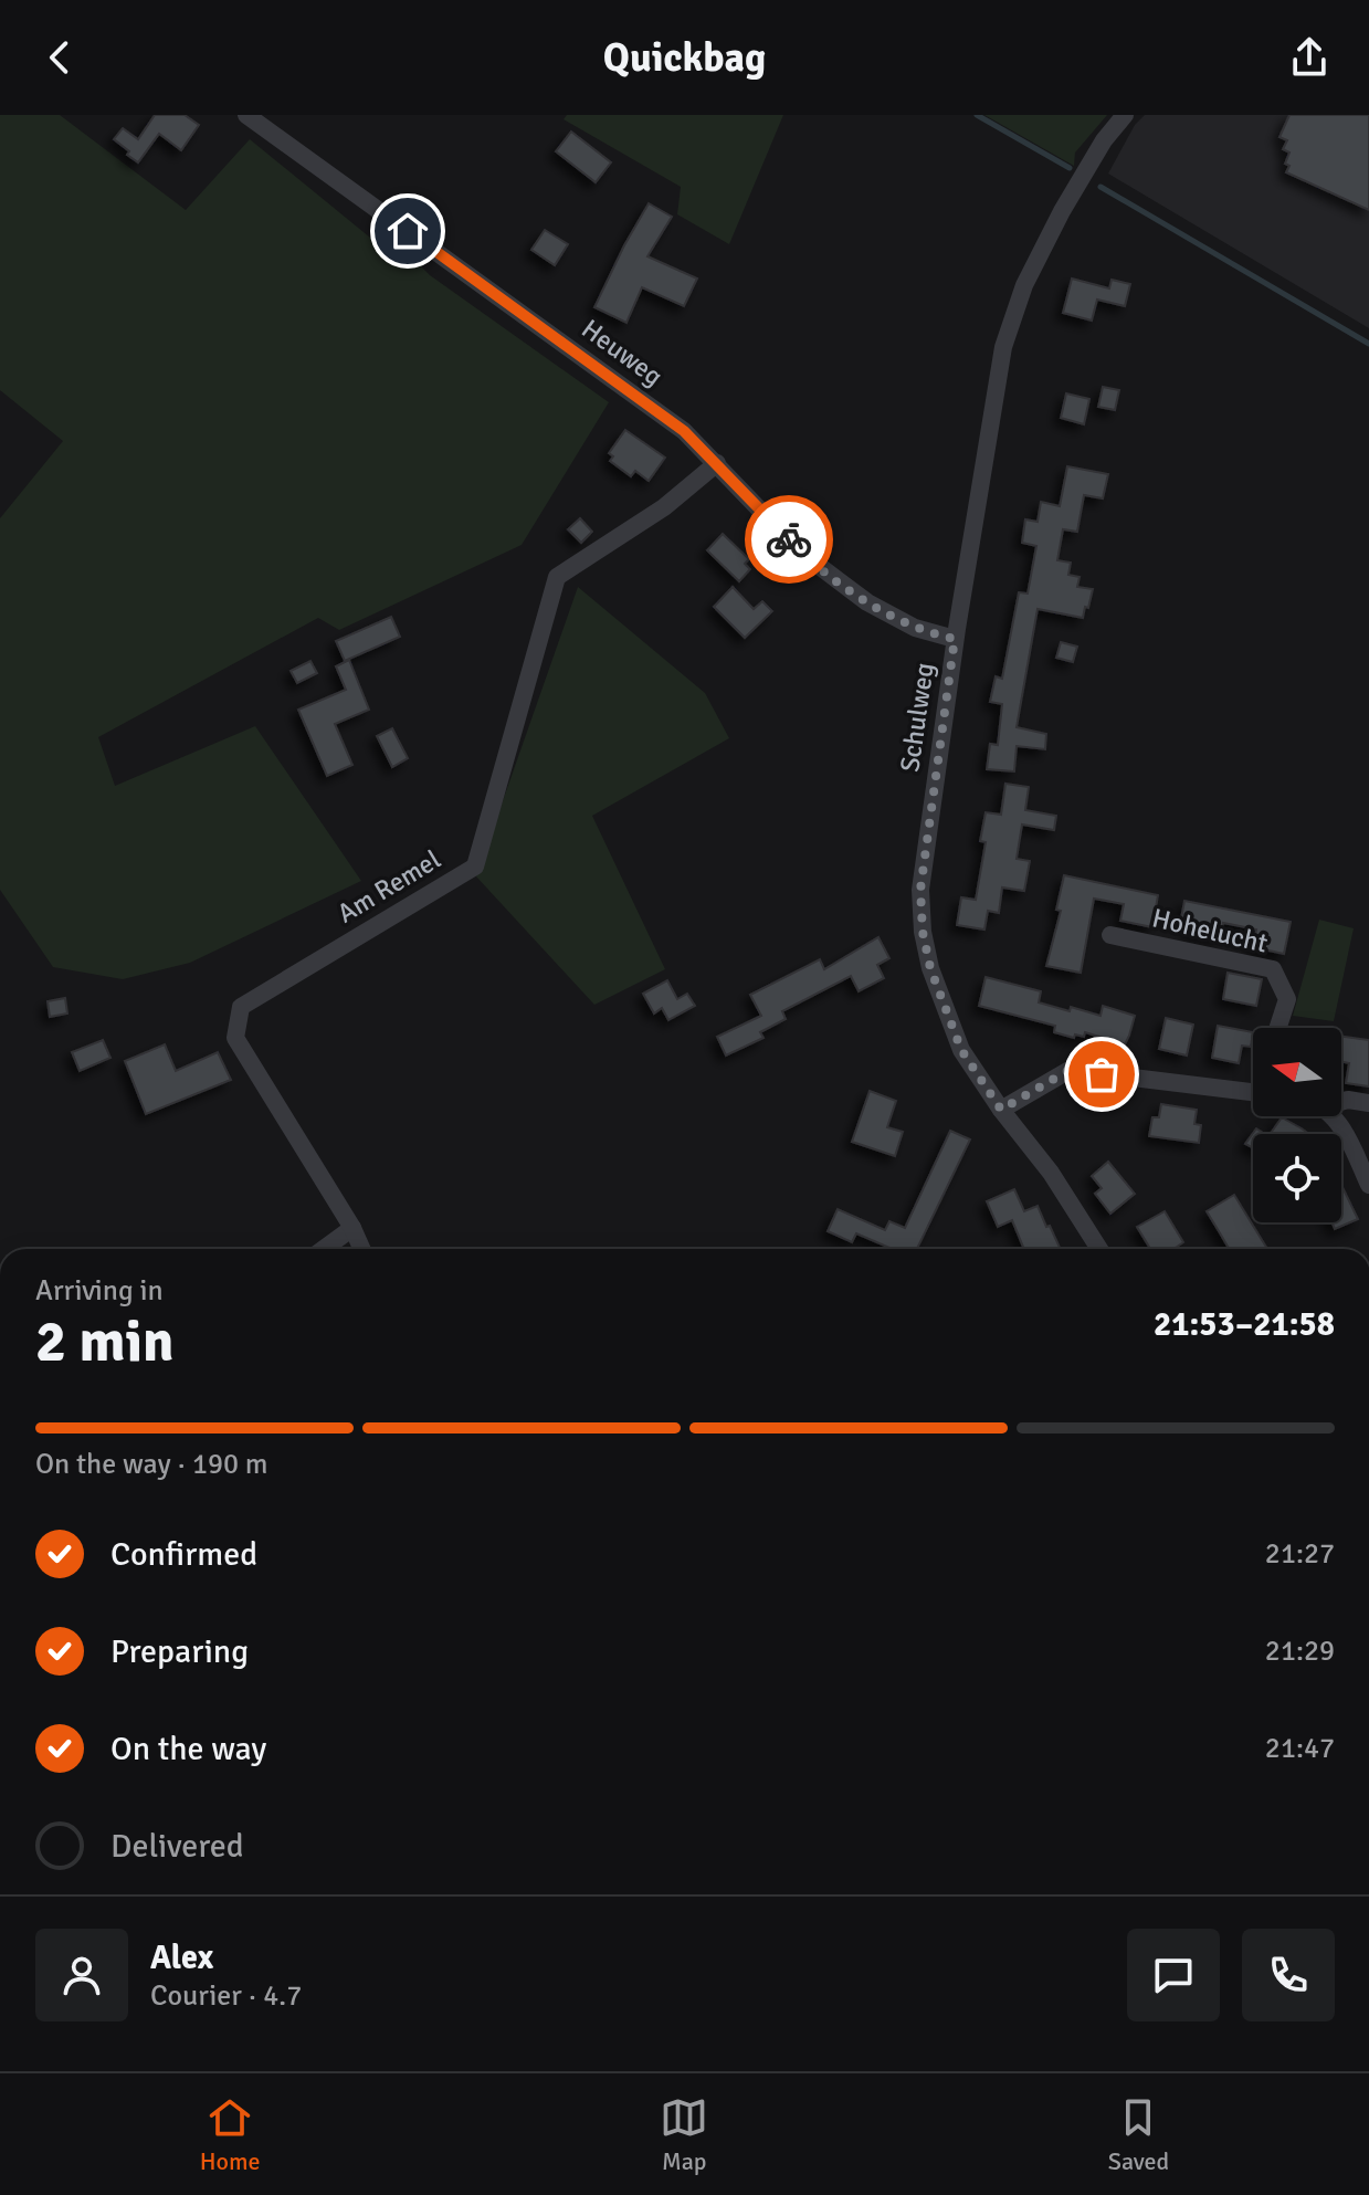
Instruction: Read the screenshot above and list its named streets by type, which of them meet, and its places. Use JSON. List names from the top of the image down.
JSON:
{
  "streets": {
    "street": [
      "Heuweg",
      "Schulweg",
      "Am Remel",
      "Hohelucht"
    ]
  },
  "crossings": [
    ["Heuweg", "Schulweg"],
    ["Heuweg", "Am Remel"]
  ],
  "north": "left",
  "page": {
    "header": "Quickbag",
    "heading": ["2 min", "Arriving in", "21:53–21:58"],
    "panel": ["Alex", "Courier · 4.7"],
    "bar": "On the way · 190 m",
    "list": [
      ["Confirmed", "21:27"],
      ["Preparing", "21:29"],
      ["On the way", "21:47"],
      "Delivered"
    ],
    "tabs": ["Home", "Map", "Saved"]
  }
}
